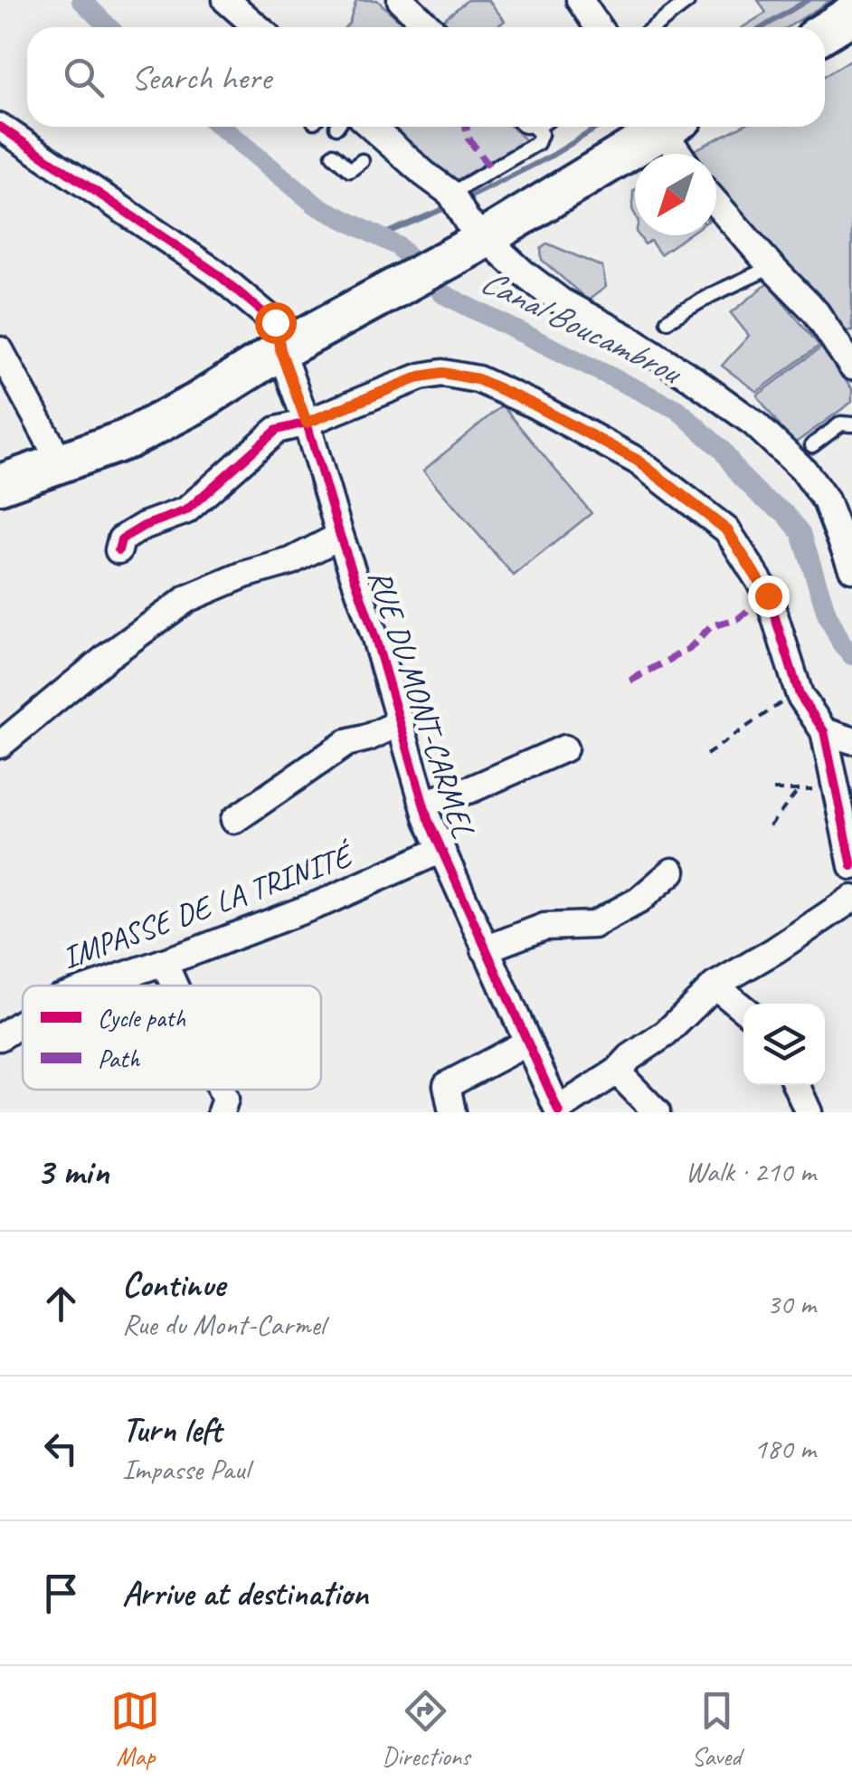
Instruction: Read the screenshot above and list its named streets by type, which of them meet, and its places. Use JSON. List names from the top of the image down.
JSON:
{
  "streets": {
    "street": ["RUE DU MONT-CARMEL", "IMPASSE DE LA TRINITÉ"]
  },
  "crossings": [
    ["RUE DU MONT-CARMEL", "IMPASSE DE LA TRINITÉ"]
  ],
  "water": ["Canal Boucambrou"],
  "legend": ["Cycle path", "Path"],
  "north": "bottom left",
  "page": {
    "search": "Search here",
    "heading": ["3 min", "Walk · 210 m"],
    "list": [
      ["Continue", "Rue du Mont-Carmel", "30 m"],
      ["Turn left", "Impasse Paul", "180 m"],
      "Arrive at destination"
    ],
    "nav": ["Map", "Directions", "Saved"]
  }
}
